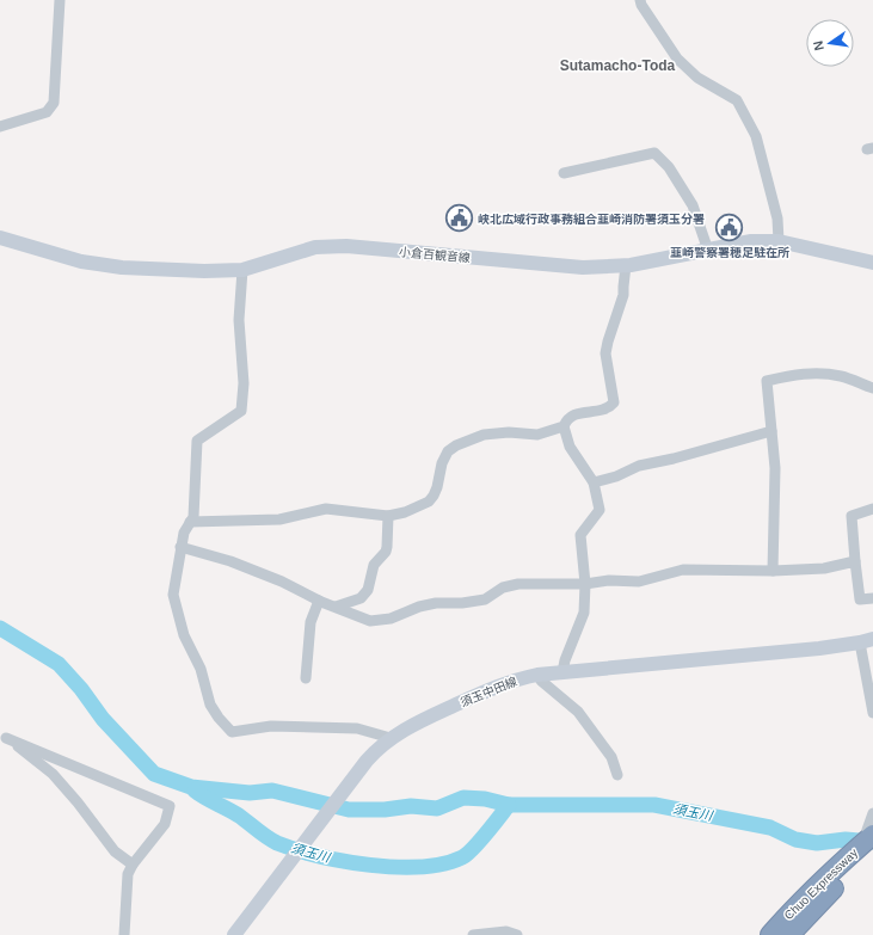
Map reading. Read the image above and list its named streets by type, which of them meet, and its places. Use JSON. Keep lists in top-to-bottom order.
{
  "streets": {
    "highway": ["Chuo Expressway"],
    "main road": ["小倉百観音線", "須玉中田線"]
  },
  "districts": ["Sutamacho-Toda"],
  "water": ["須玉川"],
  "places": {
    "public building": ["峡北広域行政事務組合韮崎消防署須玉分署", "韮崎警察署穂足駐在所"]
  },
  "north": "left"
}
